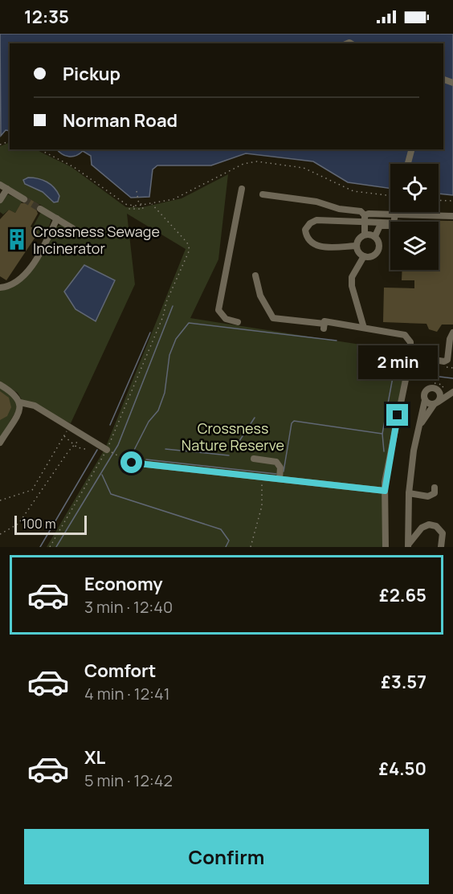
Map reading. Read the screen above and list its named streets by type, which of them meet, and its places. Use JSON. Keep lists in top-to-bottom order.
{
  "parks": ["Crossness Nature Reserve"],
  "places": {
    "building": ["Crossness Sewage Incinerator"]
  },
  "scale_bar": "100 m",
  "page": {
    "status": "12:35",
    "banner": ["Pickup", "Norman Road"],
    "bubble": "2 min",
    "scale": "100 m",
    "list": [
      {
        "name": "Economy",
        "note": "3 min · 12:40",
        "value": "£2.65"
      },
      {
        "name": "Comfort",
        "note": "4 min · 12:41",
        "value": "£3.57"
      },
      {
        "name": "XL",
        "note": "5 min · 12:42",
        "value": "£4.50"
      }
    ],
    "buttons": "Confirm"
  }
}
